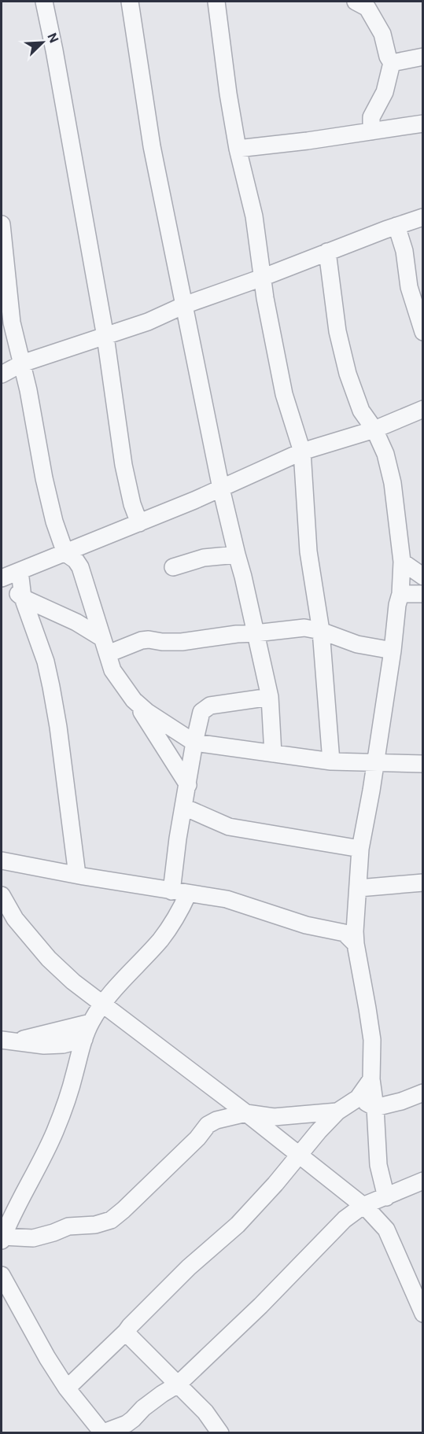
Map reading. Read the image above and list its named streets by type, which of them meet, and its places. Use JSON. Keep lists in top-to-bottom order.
{
  "north": "top right"
}
